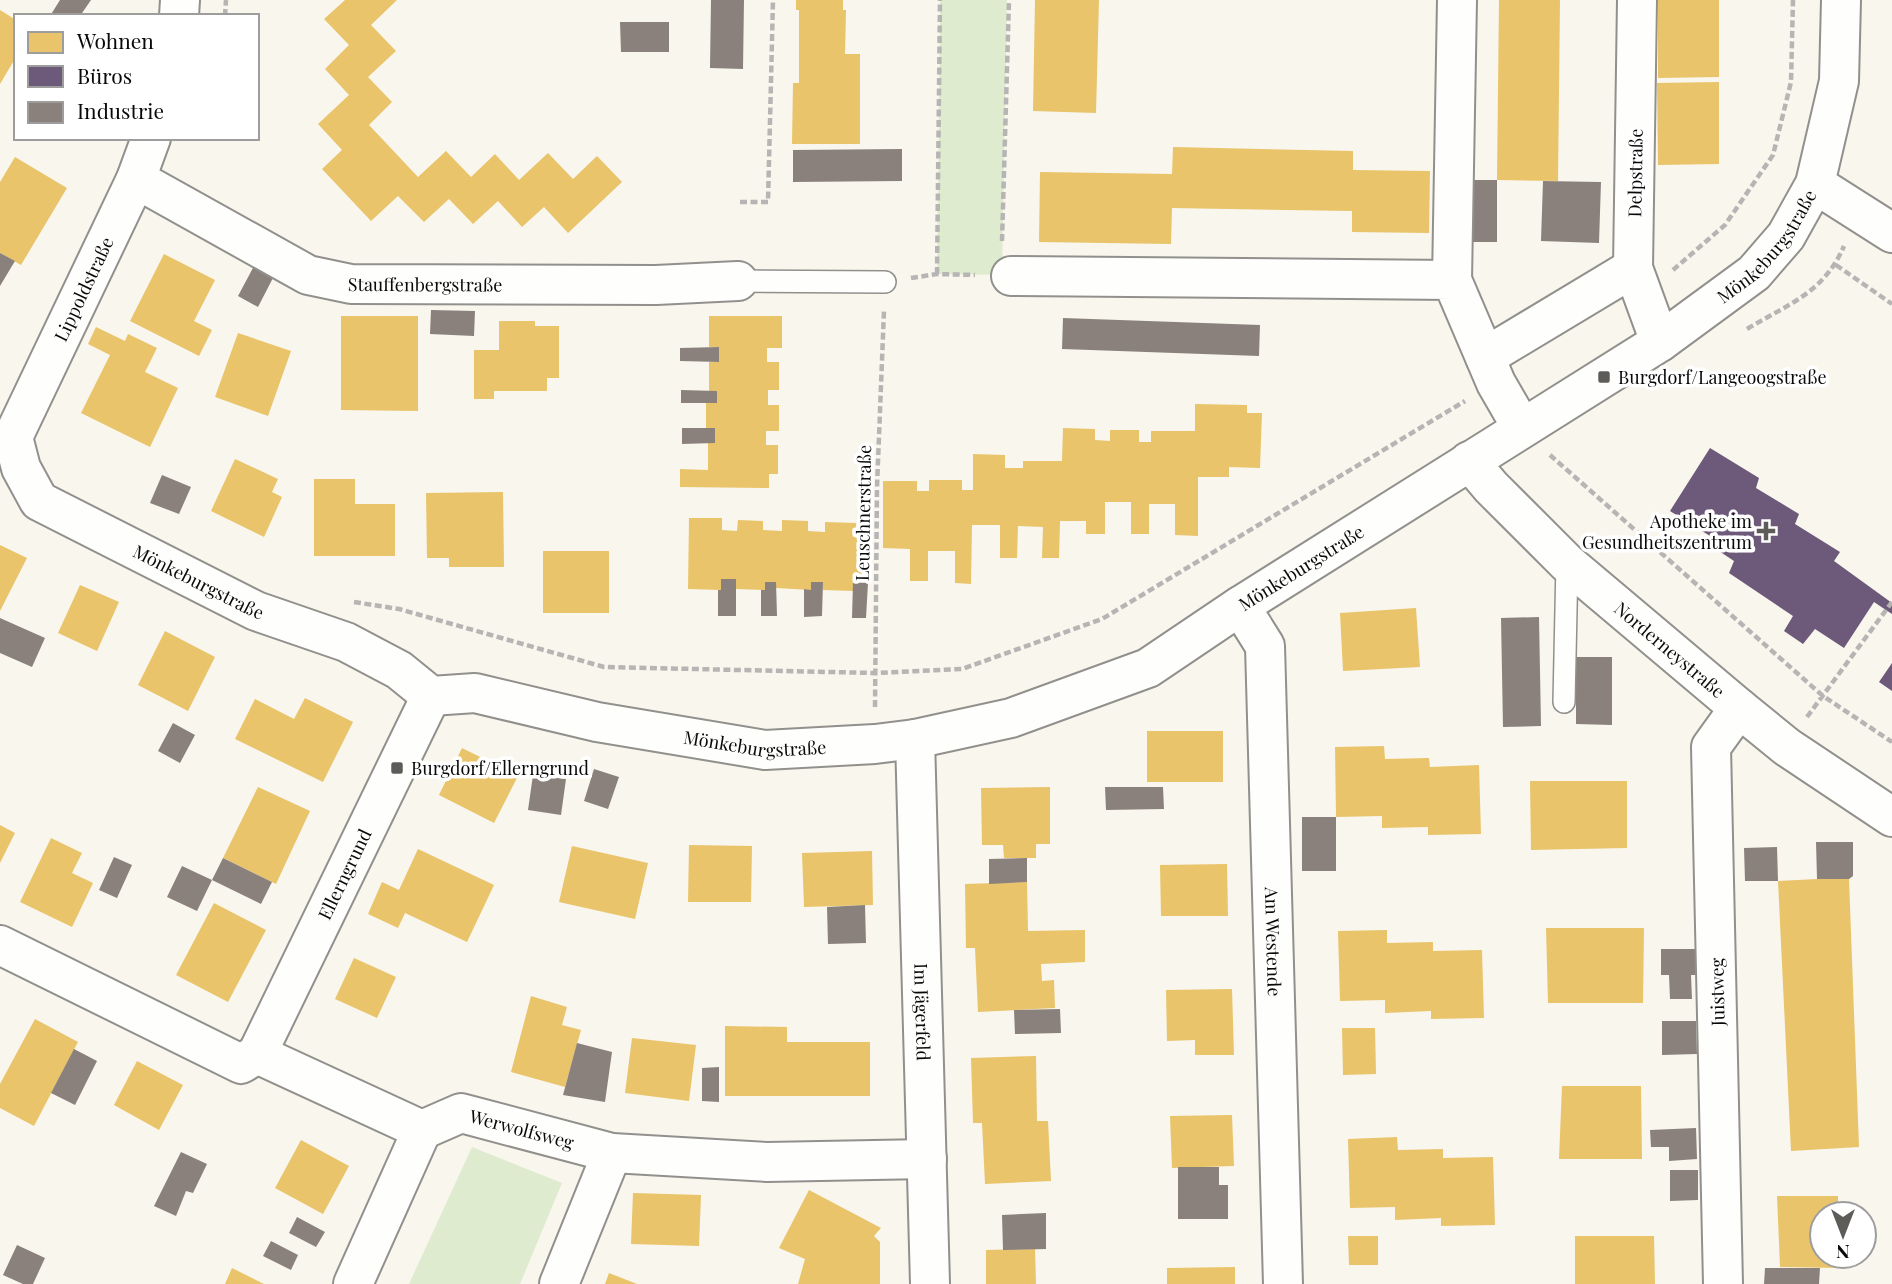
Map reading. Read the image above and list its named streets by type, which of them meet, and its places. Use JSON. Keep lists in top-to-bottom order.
{
  "streets": {
    "street": [
      "Delpstraße",
      "Mönkeburgstraße",
      "Stauffenbergstraße",
      "Lippoldstraße",
      "Norderneystraße",
      "Ellerngrund",
      "Am Westende",
      "Juistweg",
      "Im Jägerfeld",
      "Werwolfsweg"
    ],
    "path": ["Leuschnerstraße"]
  },
  "crossings": [
    ["Delpstraße", "Mönkeburgstraße"],
    ["Mönkeburgstraße", "Lippoldstraße"],
    ["Mönkeburgstraße", "Leuschnerstraße"],
    ["Mönkeburgstraße", "Norderneystraße"],
    ["Mönkeburgstraße", "Ellerngrund"],
    ["Mönkeburgstraße", "Am Westende"],
    ["Mönkeburgstraße", "Im Jägerfeld"],
    ["Stauffenbergstraße", "Lippoldstraße"],
    ["Norderneystraße", "Juistweg"],
    ["Im Jägerfeld", "Werwolfsweg"]
  ],
  "places": {
    "transit": ["Burgdorf/Langeoogstraße", "Burgdorf/Ellerngrund"],
    "health": ["Apotheke im Gesundheitszentrum"]
  },
  "legend": ["Wohnen", "Büros", "Industrie"],
  "north": "bottom"
}
